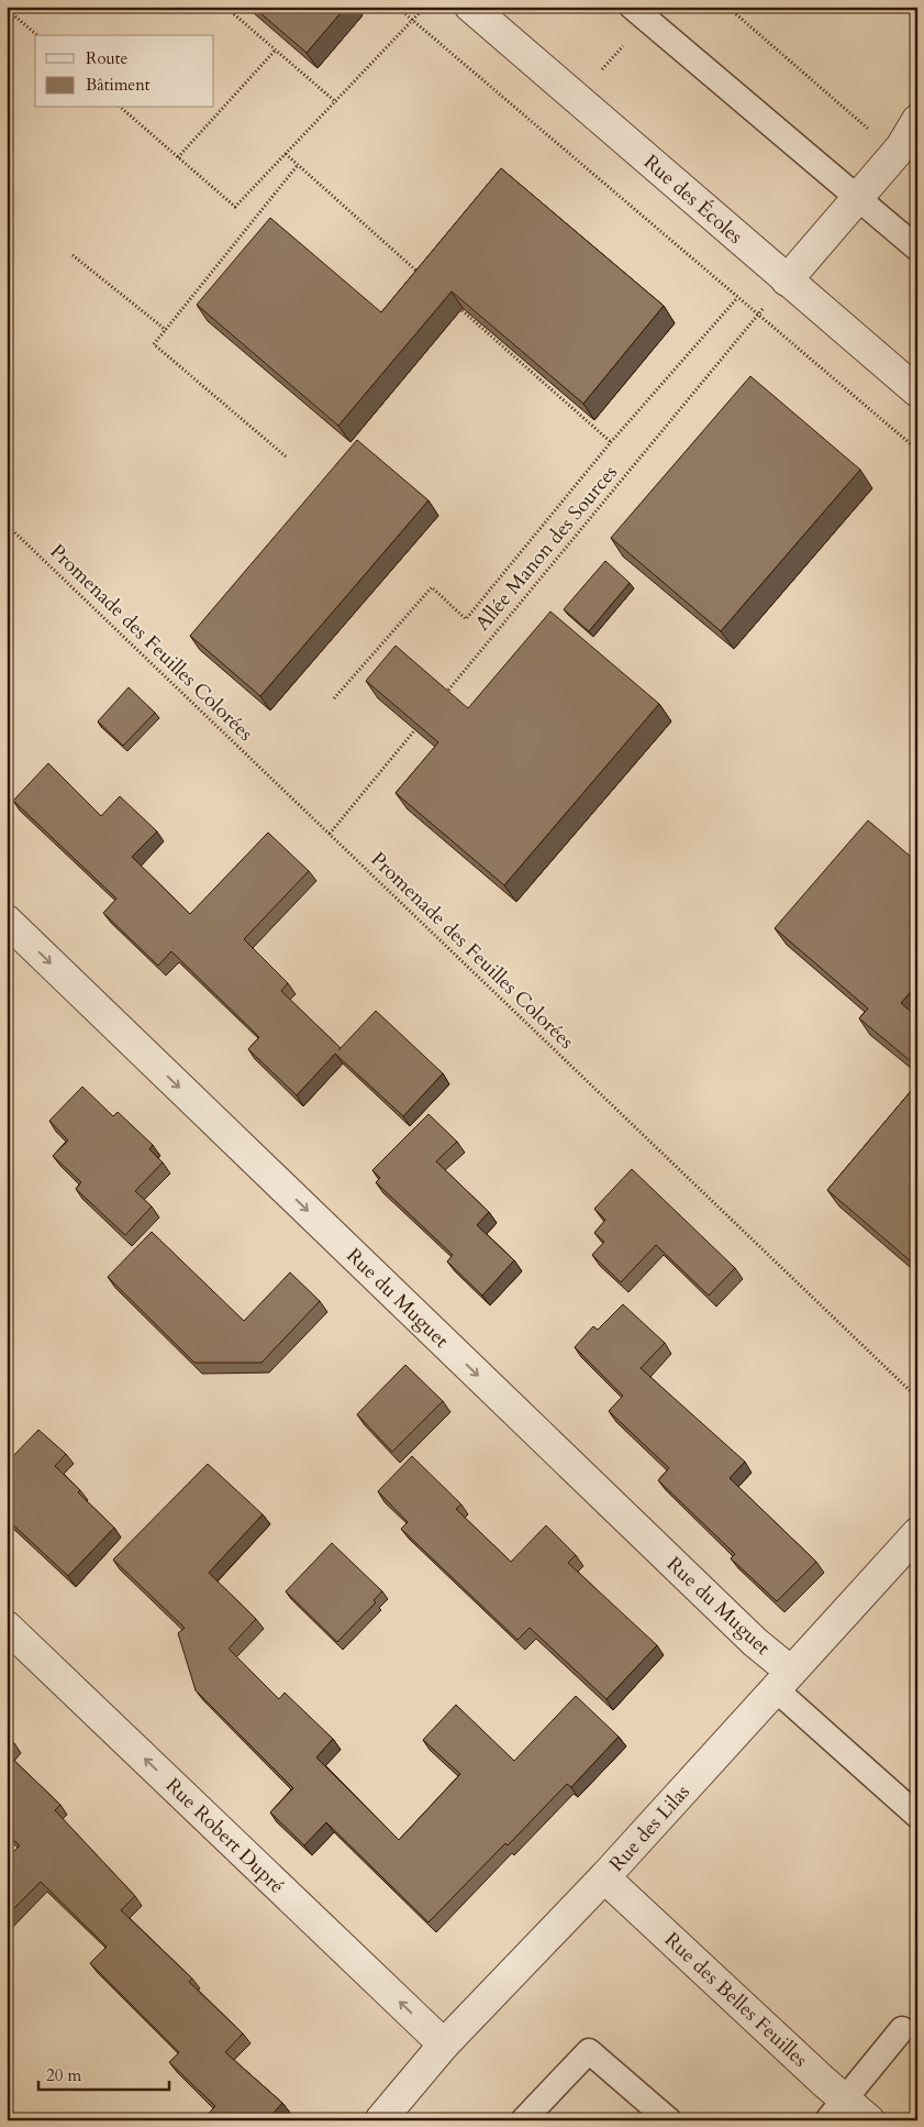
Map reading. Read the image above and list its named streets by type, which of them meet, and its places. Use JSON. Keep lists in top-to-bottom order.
{
  "streets": {
    "street": [
      "Rue des Écoles",
      "Rue du Muguet",
      "Rue des Lilas",
      "Rue Robert Dupré",
      "Rue des Belles Feuilles"
    ],
    "path": ["Allée Manon des Sources", "Promenade des Feuilles Colorées"]
  },
  "crossings": [
    ["Rue des Écoles", "Allée Manon des Sources"],
    ["Rue du Muguet", "Rue des Lilas"],
    ["Rue des Lilas", "Rue Robert Dupré"],
    ["Rue des Lilas", "Rue des Belles Feuilles"]
  ],
  "one_way": ["Rue du Muguet", "Rue Robert Dupré"],
  "legend": ["Route", "Bâtiment"],
  "scale_bar": "20 m"
}
